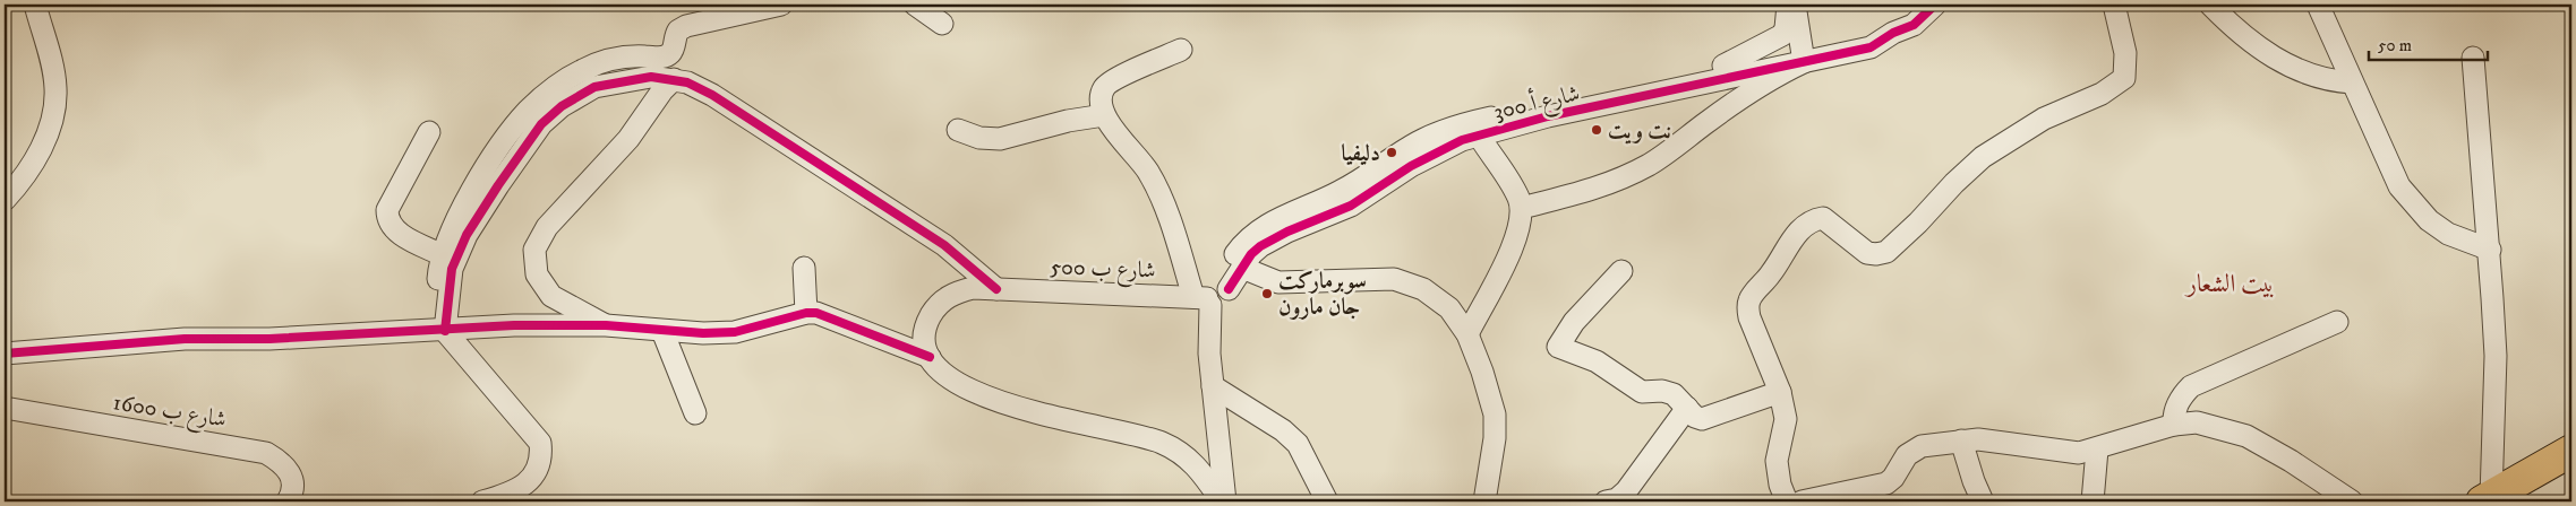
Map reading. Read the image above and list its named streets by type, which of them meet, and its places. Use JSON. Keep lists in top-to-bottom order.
{
  "streets": {
    "street": ["شارع أ 300", "شارع ب 500", "شارع ب 1600"]
  },
  "crossings": [
    ["شارع أ 300", "شارع ب 500"]
  ],
  "districts": ["بيت الشعار"],
  "places": ["نت ويت", "دليفيا", "سوبرماركت جان مارون"],
  "scale_bar": "50 m"
}
